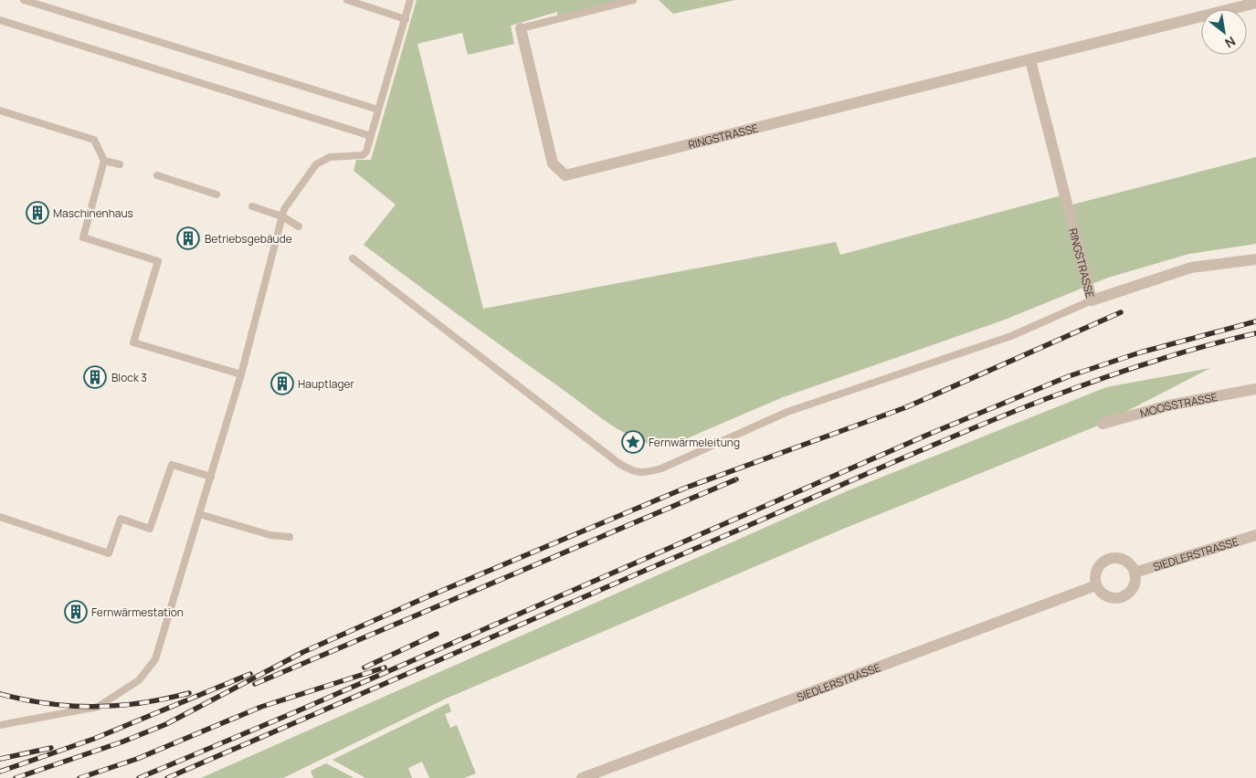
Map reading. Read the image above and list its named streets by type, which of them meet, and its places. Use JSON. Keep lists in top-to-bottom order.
{
  "streets": {
    "street": ["RINGSTRASSE", "MOOSSTRASSE", "SIEDLERSTRASSE"]
  },
  "places": {
    "building": [
      "Maschinenhaus",
      "Betriebsgebäude",
      "Block 3",
      "Hauptlager",
      "Fernwärmestation"
    ],
    "place": ["Fernwärmeleitung"]
  },
  "north": "bottom right"
}
